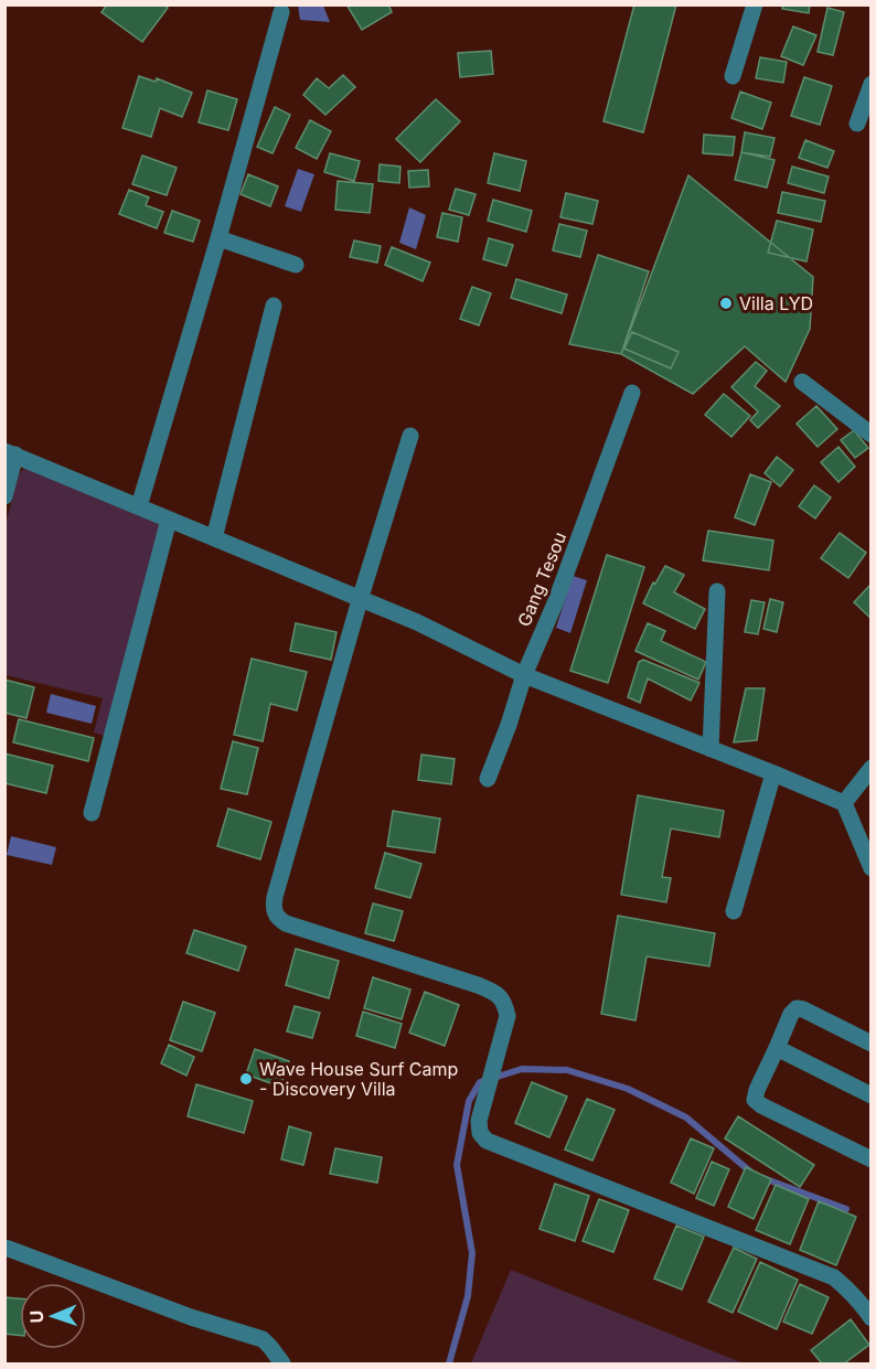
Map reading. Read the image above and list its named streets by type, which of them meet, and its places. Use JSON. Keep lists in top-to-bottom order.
{
  "streets": {
    "street": ["Gang Tesou"]
  },
  "places": ["Villa LYD", "Wave House Surf Camp - Discovery Villa"],
  "north": "left"
}
